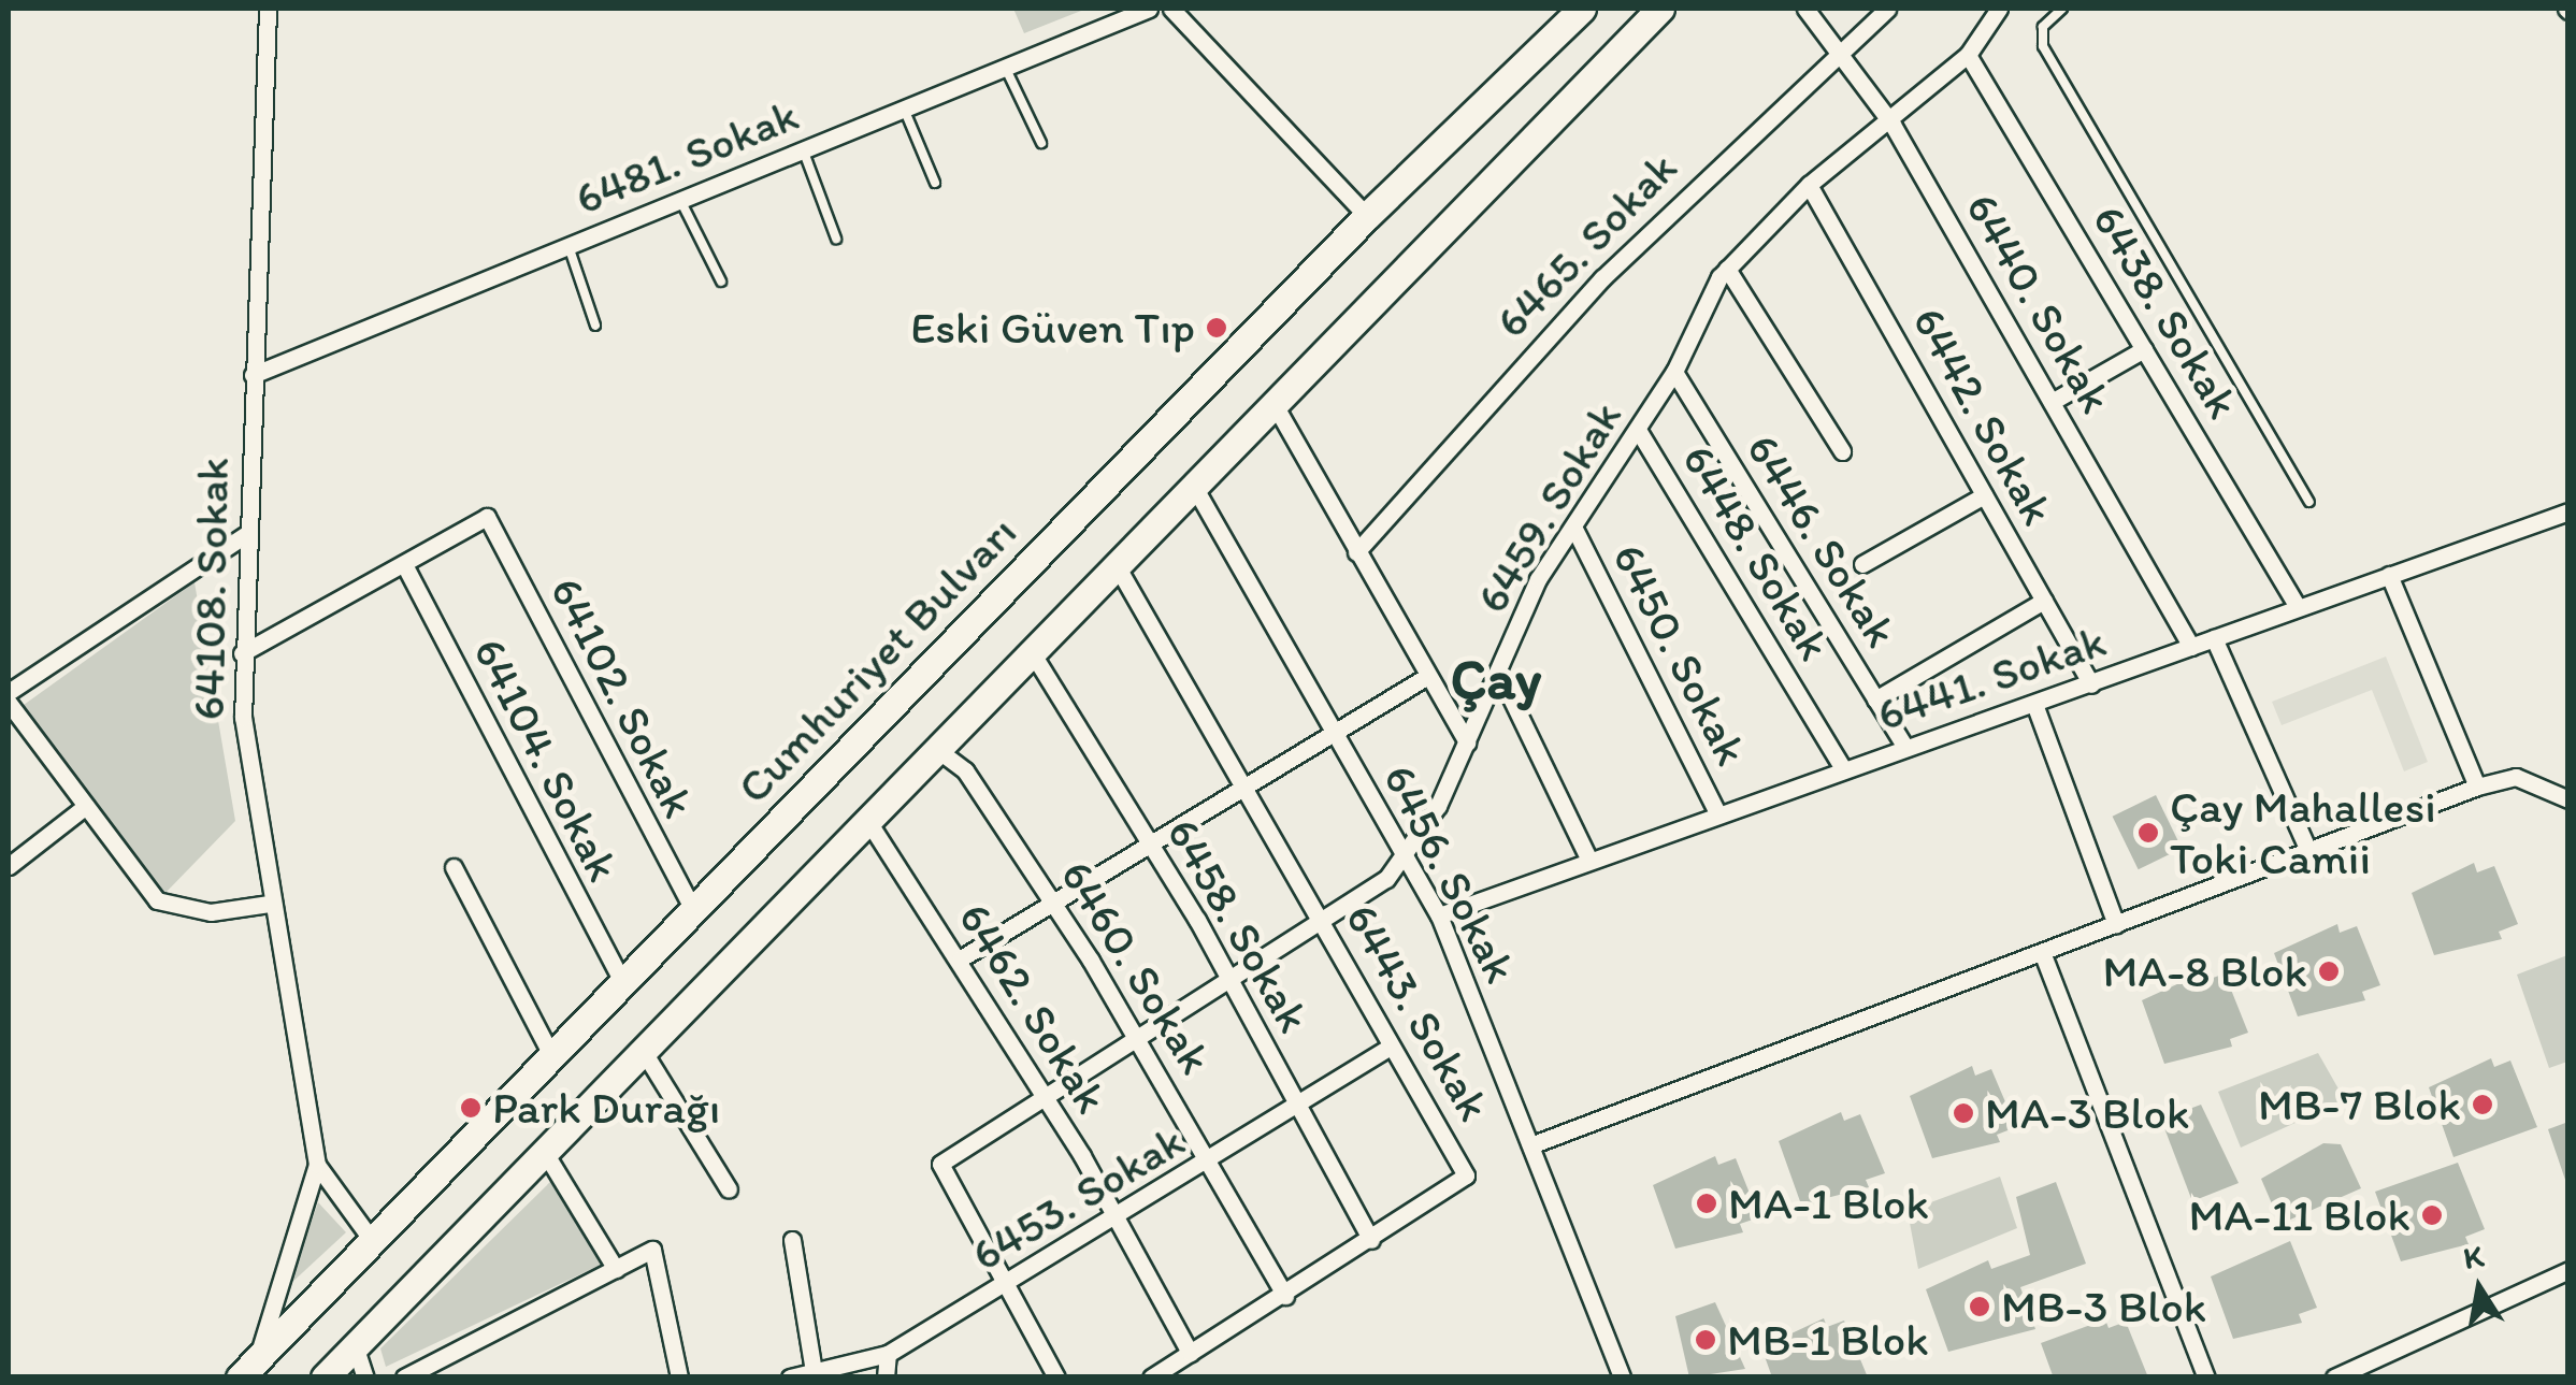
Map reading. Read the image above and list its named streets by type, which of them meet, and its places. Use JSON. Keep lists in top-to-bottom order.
{
  "streets": {
    "highway": ["Cumhuriyet Bulvarı"],
    "street": [
      "6481. Sokak",
      "6465. Sokak",
      "6440. Sokak",
      "6438. Sokak",
      "6442. Sokak",
      "6459. Sokak",
      "6446. Sokak",
      "6448. Sokak",
      "64108. Sokak",
      "6450. Sokak",
      "6441. Sokak",
      "64102. Sokak",
      "64104. Sokak",
      "6456. Sokak",
      "6458. Sokak",
      "6460. Sokak",
      "6462. Sokak",
      "6443. Sokak",
      "6453. Sokak"
    ]
  },
  "crossings": [
    ["6481. Sokak", "64108. Sokak"],
    ["6465. Sokak", "6440. Sokak"],
    ["6440. Sokak", "6459. Sokak"],
    ["6440. Sokak", "6441. Sokak"],
    ["6438. Sokak", "6459. Sokak"],
    ["6438. Sokak", "6441. Sokak"],
    ["6442. Sokak", "6459. Sokak"],
    ["6442. Sokak", "6441. Sokak"],
    ["6459. Sokak", "6446. Sokak"],
    ["6459. Sokak", "6448. Sokak"],
    ["6459. Sokak", "6450. Sokak"],
    ["6459. Sokak", "6456. Sokak"],
    ["6459. Sokak", "6458. Sokak"],
    ["6459. Sokak", "6460. Sokak"],
    ["6459. Sokak", "6462. Sokak"],
    ["6459. Sokak", "6443. Sokak"],
    ["6459. Sokak", "6453. Sokak"],
    ["6446. Sokak", "6441. Sokak"],
    ["6448. Sokak", "6441. Sokak"],
    ["6450. Sokak", "6441. Sokak"],
    ["Cumhuriyet Bulvarı", "64102. Sokak"],
    ["Cumhuriyet Bulvarı", "64104. Sokak"],
    ["6441. Sokak", "6456. Sokak"],
    ["64102. Sokak", "64104. Sokak"],
    ["6458. Sokak", "6443. Sokak"],
    ["6458. Sokak", "6453. Sokak"],
    ["6460. Sokak", "6443. Sokak"],
    ["6460. Sokak", "6453. Sokak"],
    ["6462. Sokak", "6443. Sokak"],
    ["6462. Sokak", "6453. Sokak"],
    ["6443. Sokak", "6453. Sokak"]
  ],
  "districts": ["Çay"],
  "places": [
    "Eski Güven Tıp",
    "Çay Mahallesi Toki Camii",
    "MA-8 Blok",
    "MB-7 Blok",
    "Park Durağı",
    "MA-3 Blok",
    "MA-1 Blok",
    "MA-11 Blok",
    "MB-3 Blok",
    "MB-1 Blok"
  ],
  "north": "top"
}
